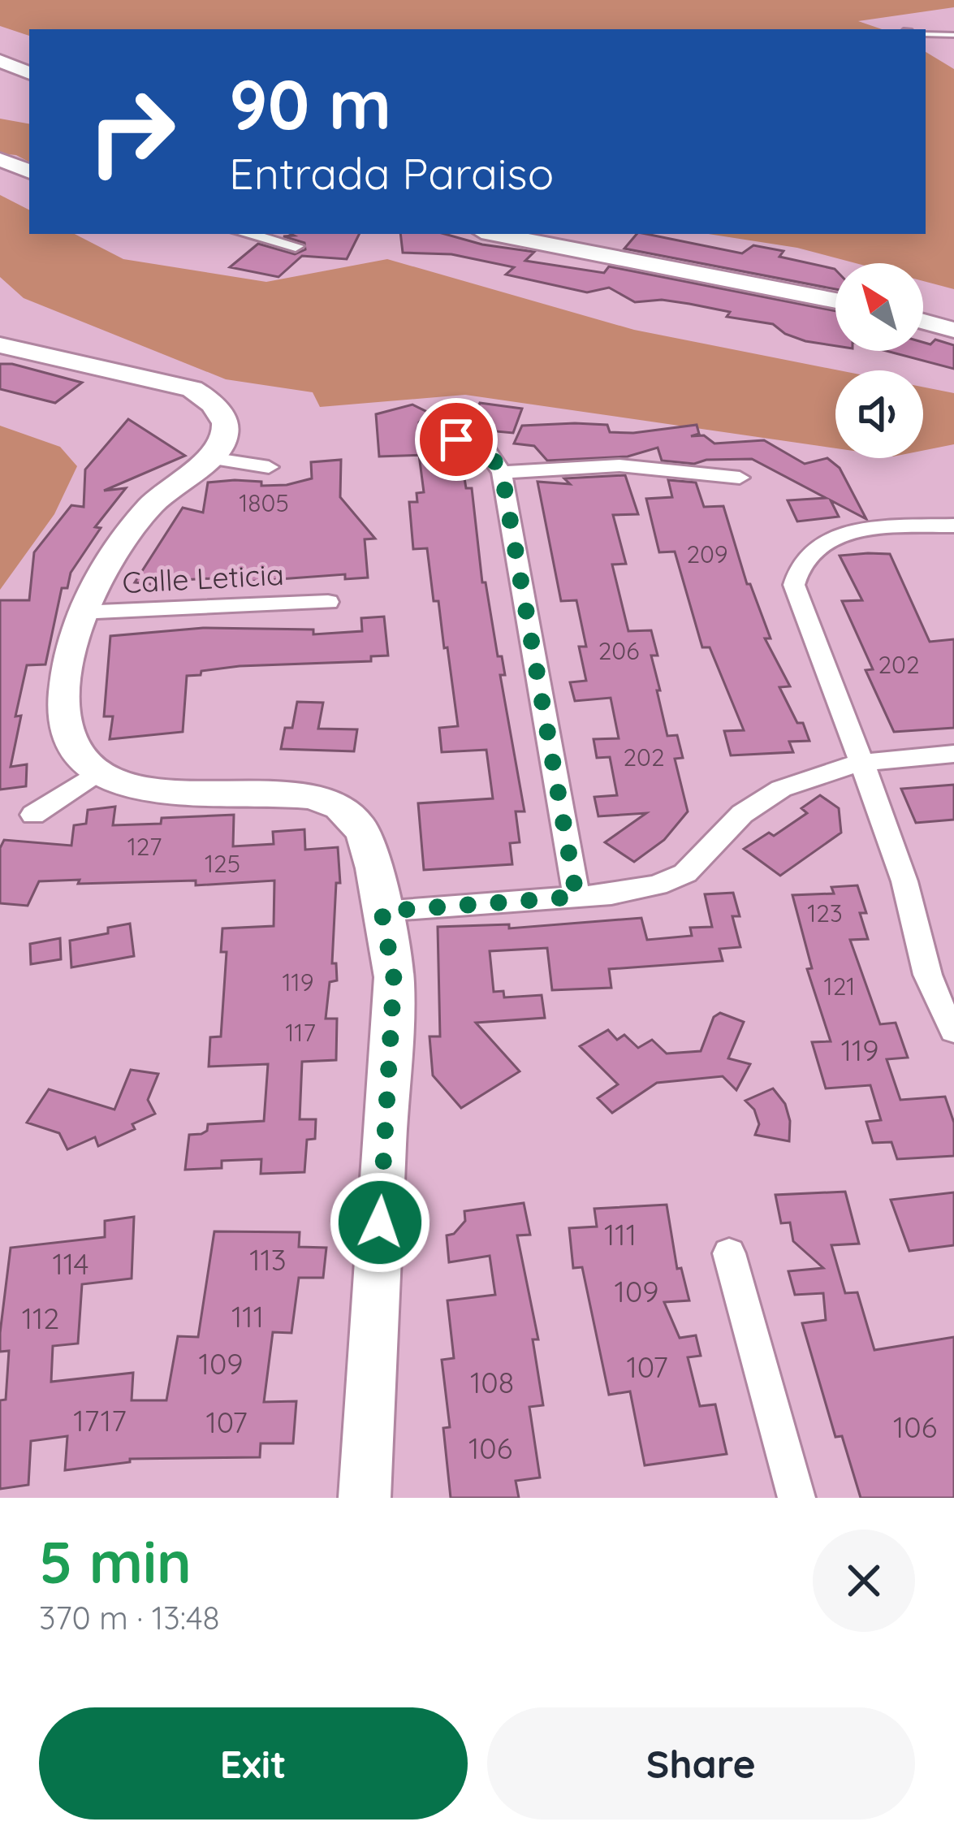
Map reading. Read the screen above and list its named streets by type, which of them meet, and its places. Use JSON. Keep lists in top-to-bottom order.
{
  "streets": {
    "street": ["Calle Leticia"]
  },
  "house_numbers": [
    "1805",
    "209",
    "206",
    "202",
    "202",
    "127",
    "125",
    "123",
    "119",
    "121",
    "117",
    "119",
    "111",
    "113",
    "114",
    "109",
    "111",
    "112",
    "109",
    "107",
    "108",
    "1717",
    "107",
    "106",
    "106"
  ],
  "north": "top left",
  "page": {
    "turn": ["90 m", "Entrada Paraiso"],
    "heading": ["5 min", "370 m · 13:48"],
    "buttons": ["Exit", "Share"]
  }
}
